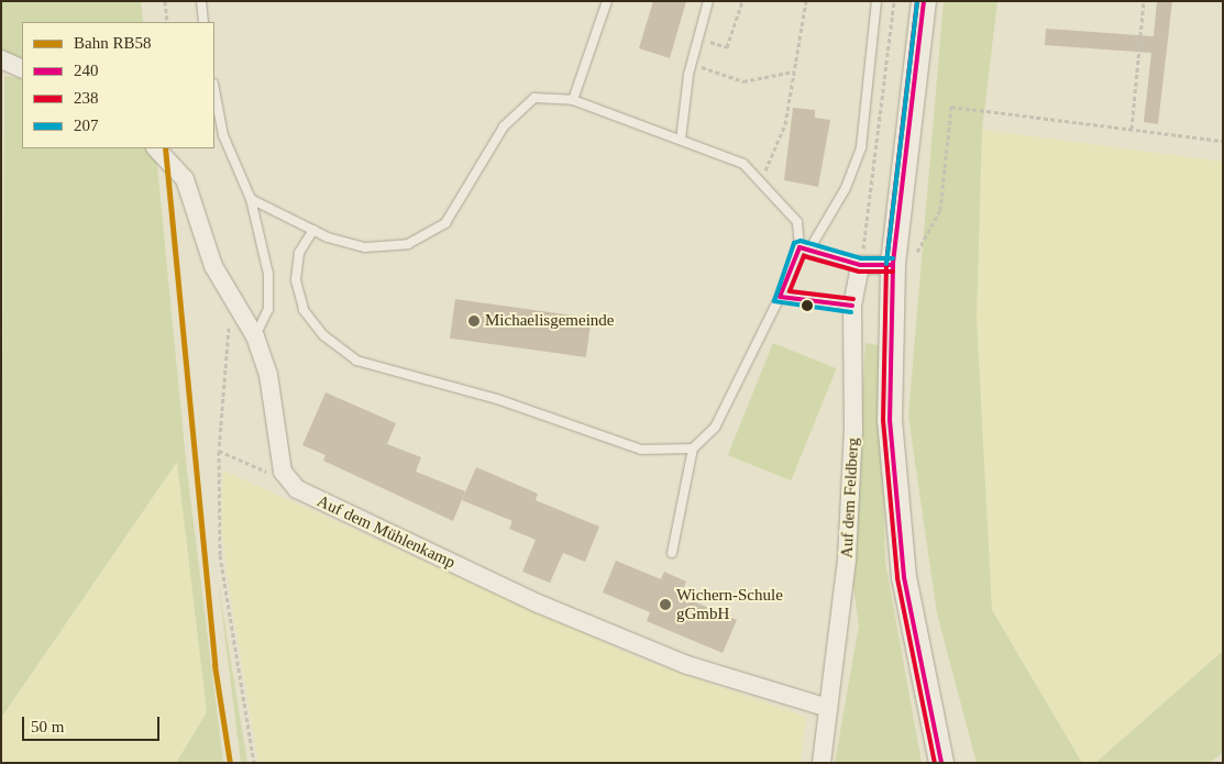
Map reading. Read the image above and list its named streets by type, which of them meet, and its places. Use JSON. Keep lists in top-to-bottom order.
{
  "streets": {
    "street": ["Auf dem Feldberg", "Auf dem Mühlenkamp"]
  },
  "crossings": [
    ["Auf dem Feldberg", "Auf dem Mühlenkamp"]
  ],
  "places": ["Michaelisgemeinde", "Wichern-Schule gGmbH"],
  "lines": [
    "transit line 240",
    "transit line 238",
    "transit line 207",
    "rail line RB58"
  ],
  "legend": [
    "Bahn RB58",
    "240",
    "238",
    "207"
  ],
  "scale_bar": "50 m"
}
